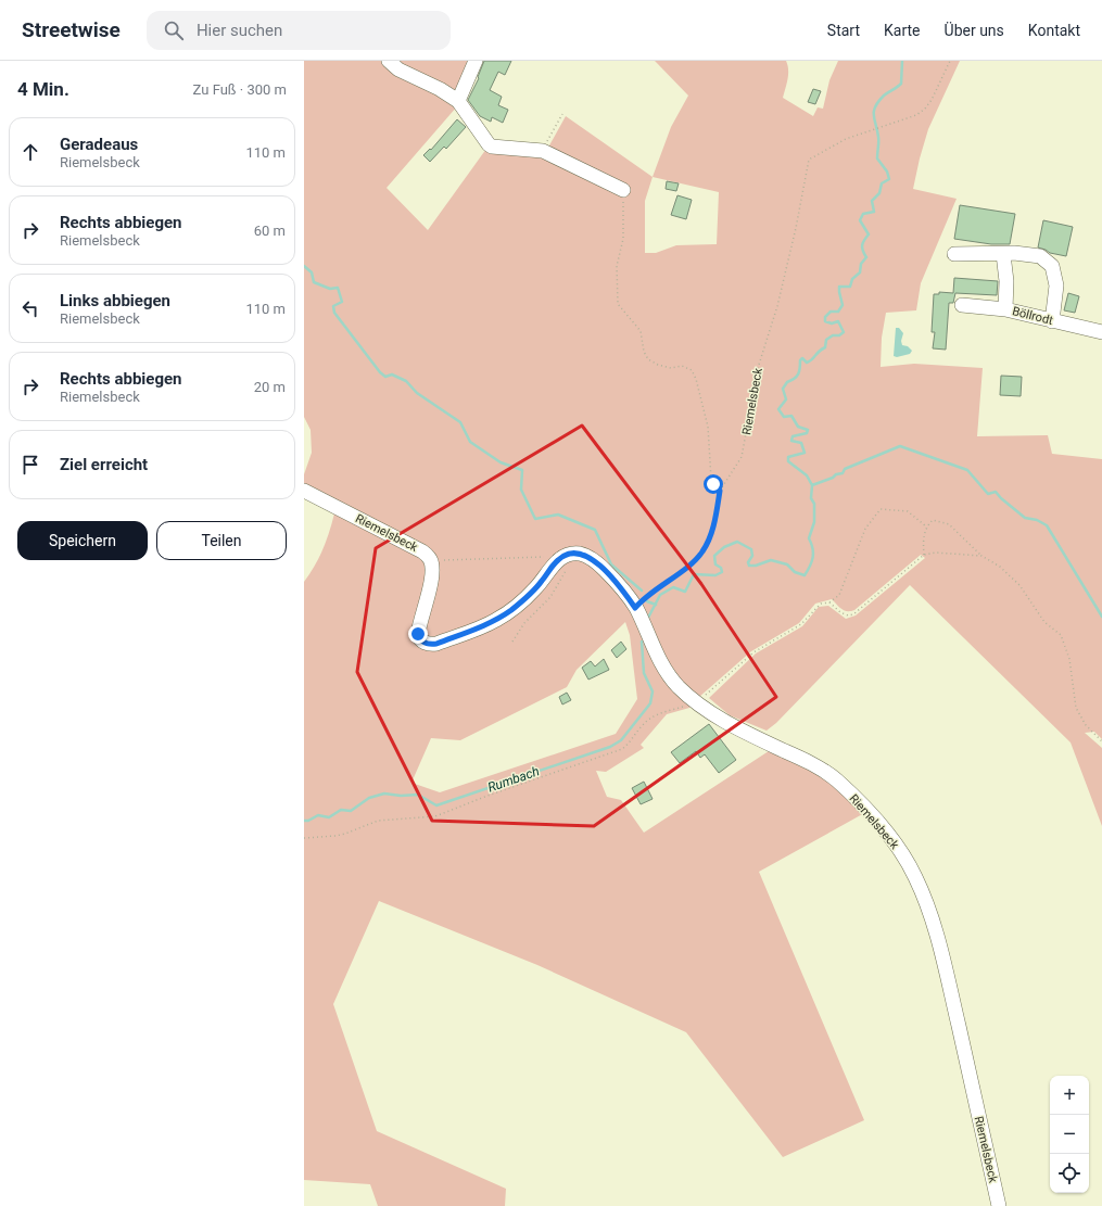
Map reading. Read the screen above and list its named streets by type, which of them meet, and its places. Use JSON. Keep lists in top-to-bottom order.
{
  "streets": {
    "street": ["Böllrodt", "Riemelsbeck"]
  },
  "water": ["Rumbach"],
  "page": {
    "header": "Streetwise",
    "search": "Hier suchen",
    "nav": [
      "Start",
      "Karte",
      "Über uns",
      "Kontakt"
    ],
    "heading": ["4 Min.", "Zu Fuß · 300 m"],
    "list": [
      ["Geradeaus", "Riemelsbeck", "110 m"],
      ["Rechts abbiegen", "Riemelsbeck", "60 m"],
      ["Links abbiegen", "Riemelsbeck", "110 m"],
      ["Rechts abbiegen", "Riemelsbeck", "20 m"],
      "Ziel erreicht"
    ],
    "buttons": ["Speichern", "Teilen"],
    "map_buttons": ["+", "−"]
  }
}
